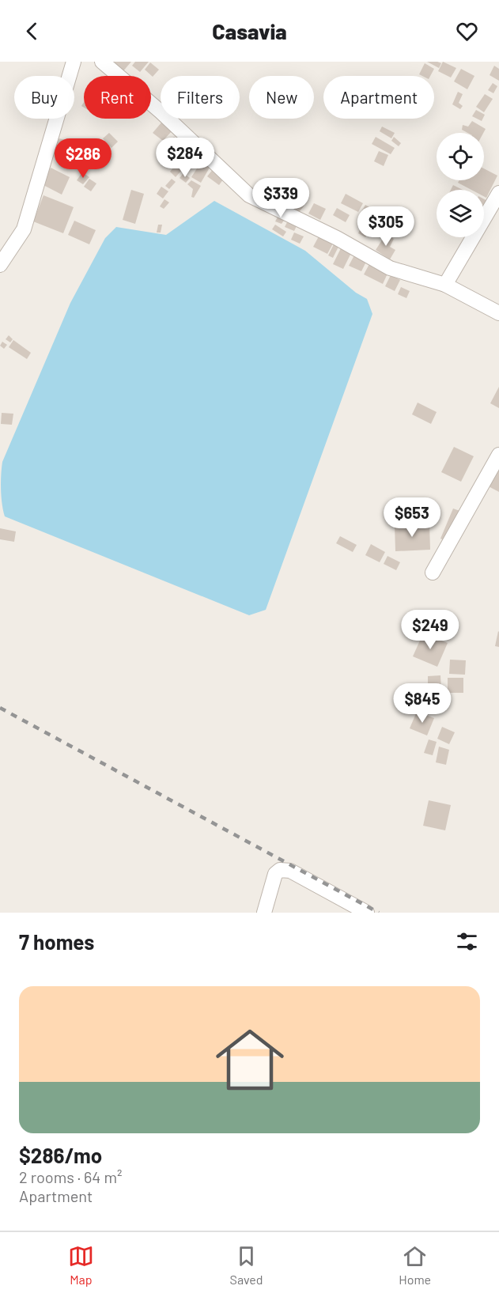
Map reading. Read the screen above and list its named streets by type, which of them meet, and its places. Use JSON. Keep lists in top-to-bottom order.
{
  "page": {
    "header": "Casavia",
    "chip": [
      "Buy",
      "Rent",
      "Filters",
      "New",
      "Apartment"
    ],
    "price": [
      "$284",
      "$286",
      "$339",
      "$305",
      "$653",
      "$249",
      "$845"
    ],
    "heading": "7 homes",
    "list": [
      {
        "name": "$286/mo",
        "note": "2 rooms · 64 m² · Apartment"
      }
    ],
    "tabs": ["Map", "Saved", "Home"]
  }
}
